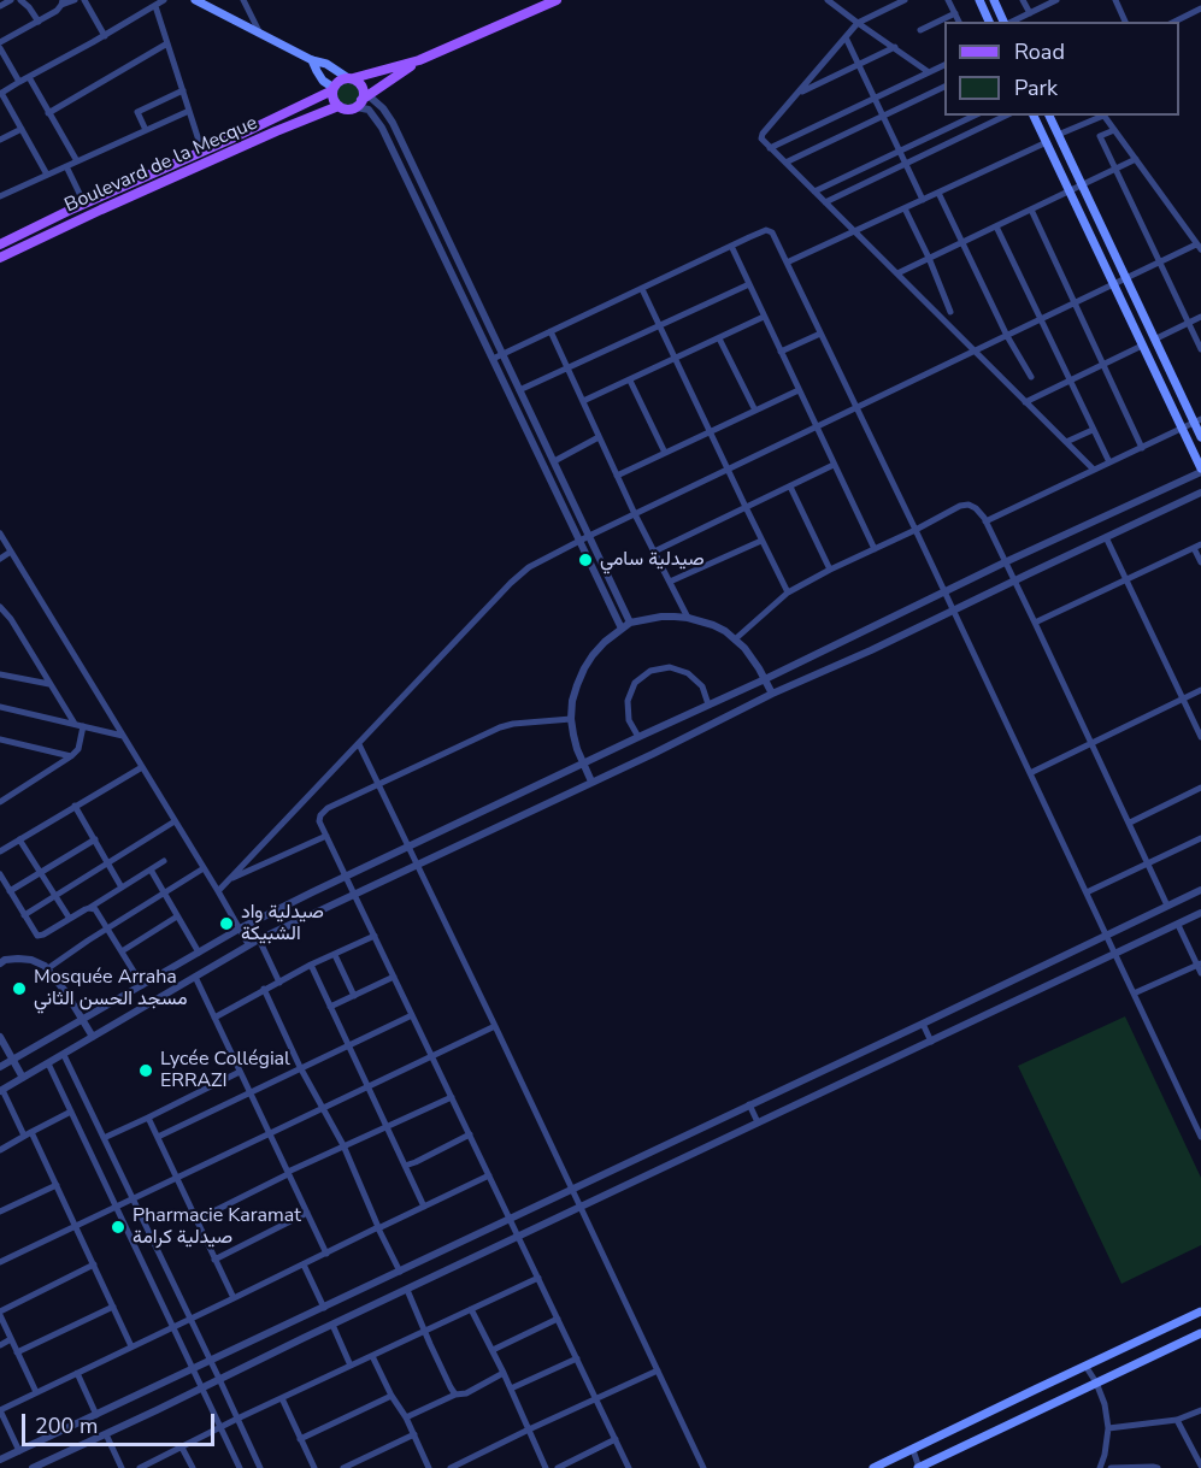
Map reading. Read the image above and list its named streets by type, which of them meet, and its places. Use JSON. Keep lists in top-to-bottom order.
{
  "streets": {
    "main road": ["Boulevard de la Mecque"]
  },
  "places": [
    "صيدلية سامي",
    "صيدلية واد الشبيكة",
    "Mosquée Arraha مسجد الحسن الثاني",
    "Lycée Collégial ERRAZI",
    "Pharmacie Karamat صيدلية كرامة"
  ],
  "legend": ["Road", "Park"],
  "scale_bar": "200 m"
}
